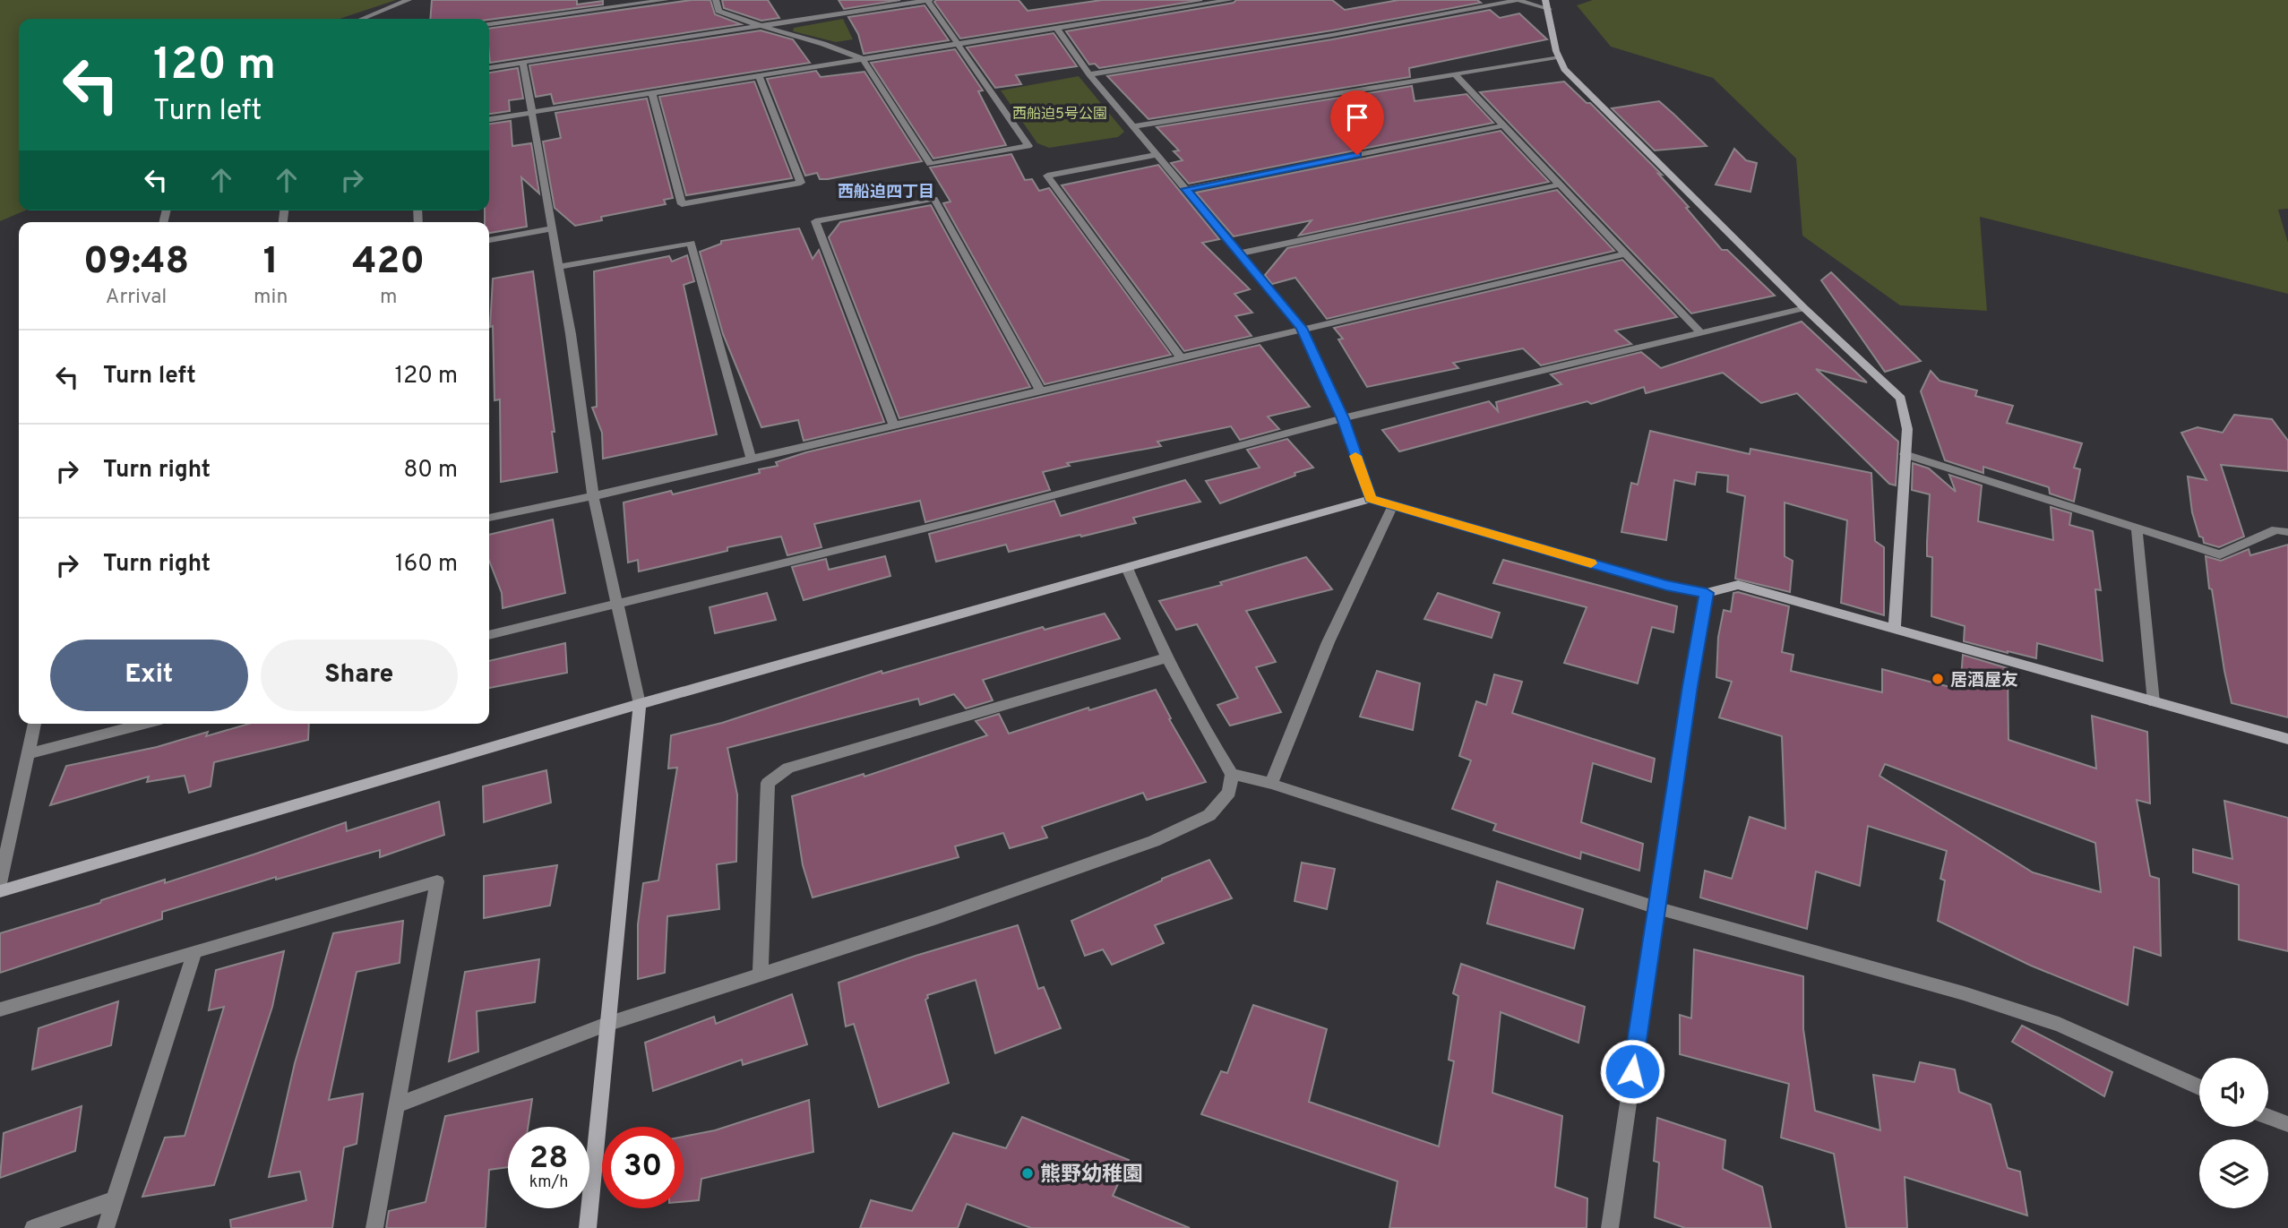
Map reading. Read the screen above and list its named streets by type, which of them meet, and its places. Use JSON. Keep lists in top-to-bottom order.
{
  "districts": ["西船迫四丁目"],
  "parks": ["西船迫5号公園"],
  "places": ["居酒屋友", "熊野幼稚園"],
  "page": {
    "turn": ["120 m", "Turn left"],
    "eta": [
      "09:48",
      "Arrival",
      "1",
      "min",
      "420",
      "m"
    ],
    "list": [
      {
        "name": "Turn left",
        "value": "120 m"
      },
      {
        "name": "Turn right",
        "value": "80 m"
      },
      {
        "name": "Turn right",
        "value": "160 m"
      }
    ],
    "buttons": ["Exit", "Share"],
    "speed": "28 km/h",
    "limit": "30"
  }
}
